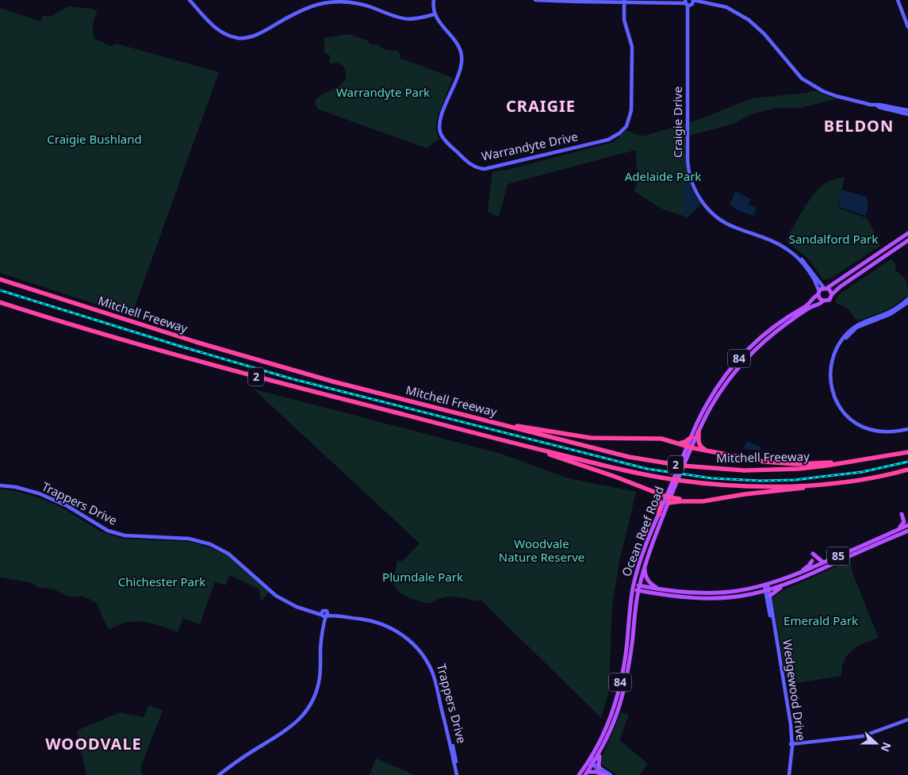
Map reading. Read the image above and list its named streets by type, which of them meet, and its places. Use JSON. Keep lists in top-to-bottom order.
{
  "streets": {
    "highway": ["Mitchell Freeway", "2"],
    "main road": ["84", "Ocean Reef Road", "85"],
    "street": [
      "Craigie Drive",
      "Warrandyte Drive",
      "Trappers Drive",
      "Wedgewood Drive"
    ]
  },
  "crossings": [
    ["Craigie Drive", "84"],
    ["Craigie Drive", "Ocean Reef Road"],
    ["84", "Ocean Reef Road"],
    ["Ocean Reef Road", "85"],
    ["85", "Wedgewood Drive"]
  ],
  "districts": ["CRAIGIE", "BELDON", "WOODVALE"],
  "parks": [
    "Warrandyte Park",
    "Craigie Bushland",
    "Adelaide Park",
    "Sandalford Park",
    "Woodvale Nature Reserve",
    "Plumdale Park",
    "Chichester Park",
    "Emerald Park"
  ],
  "north": "right"
}
